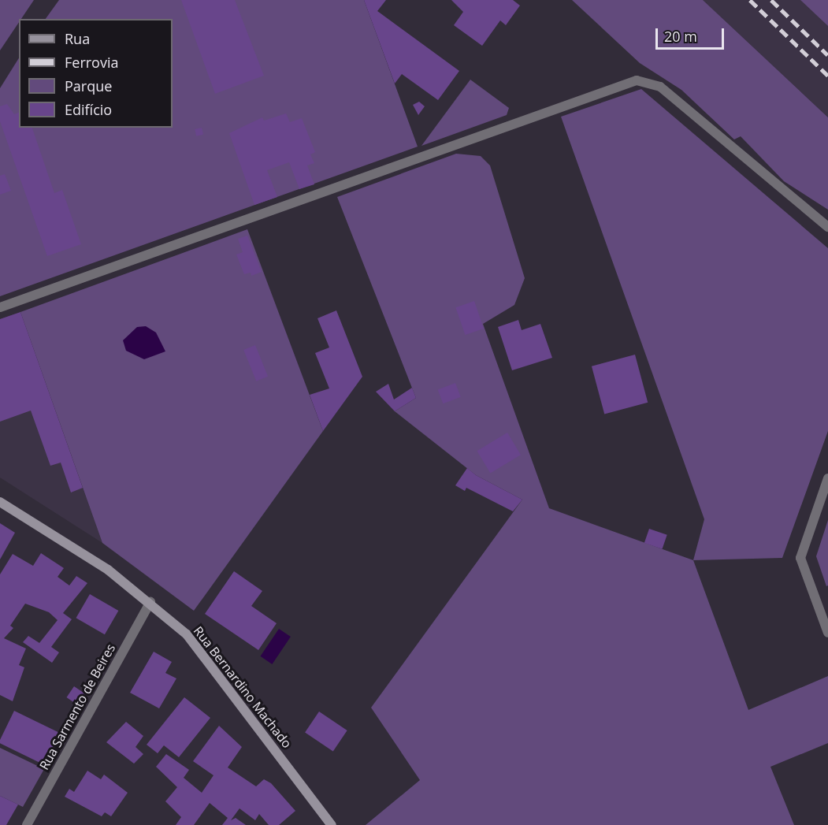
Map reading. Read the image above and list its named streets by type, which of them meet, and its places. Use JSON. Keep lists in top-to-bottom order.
{
  "streets": {
    "main road": ["Rua Bernardino Machado"],
    "street": ["Rua Sarmento de Beires"]
  },
  "crossings": [
    ["Rua Bernardino Machado", "Rua Sarmento de Beires"]
  ],
  "legend": [
    "Rua",
    "Ferrovia",
    "Parque",
    "Edifício"
  ],
  "scale_bar": "20 m"
}
